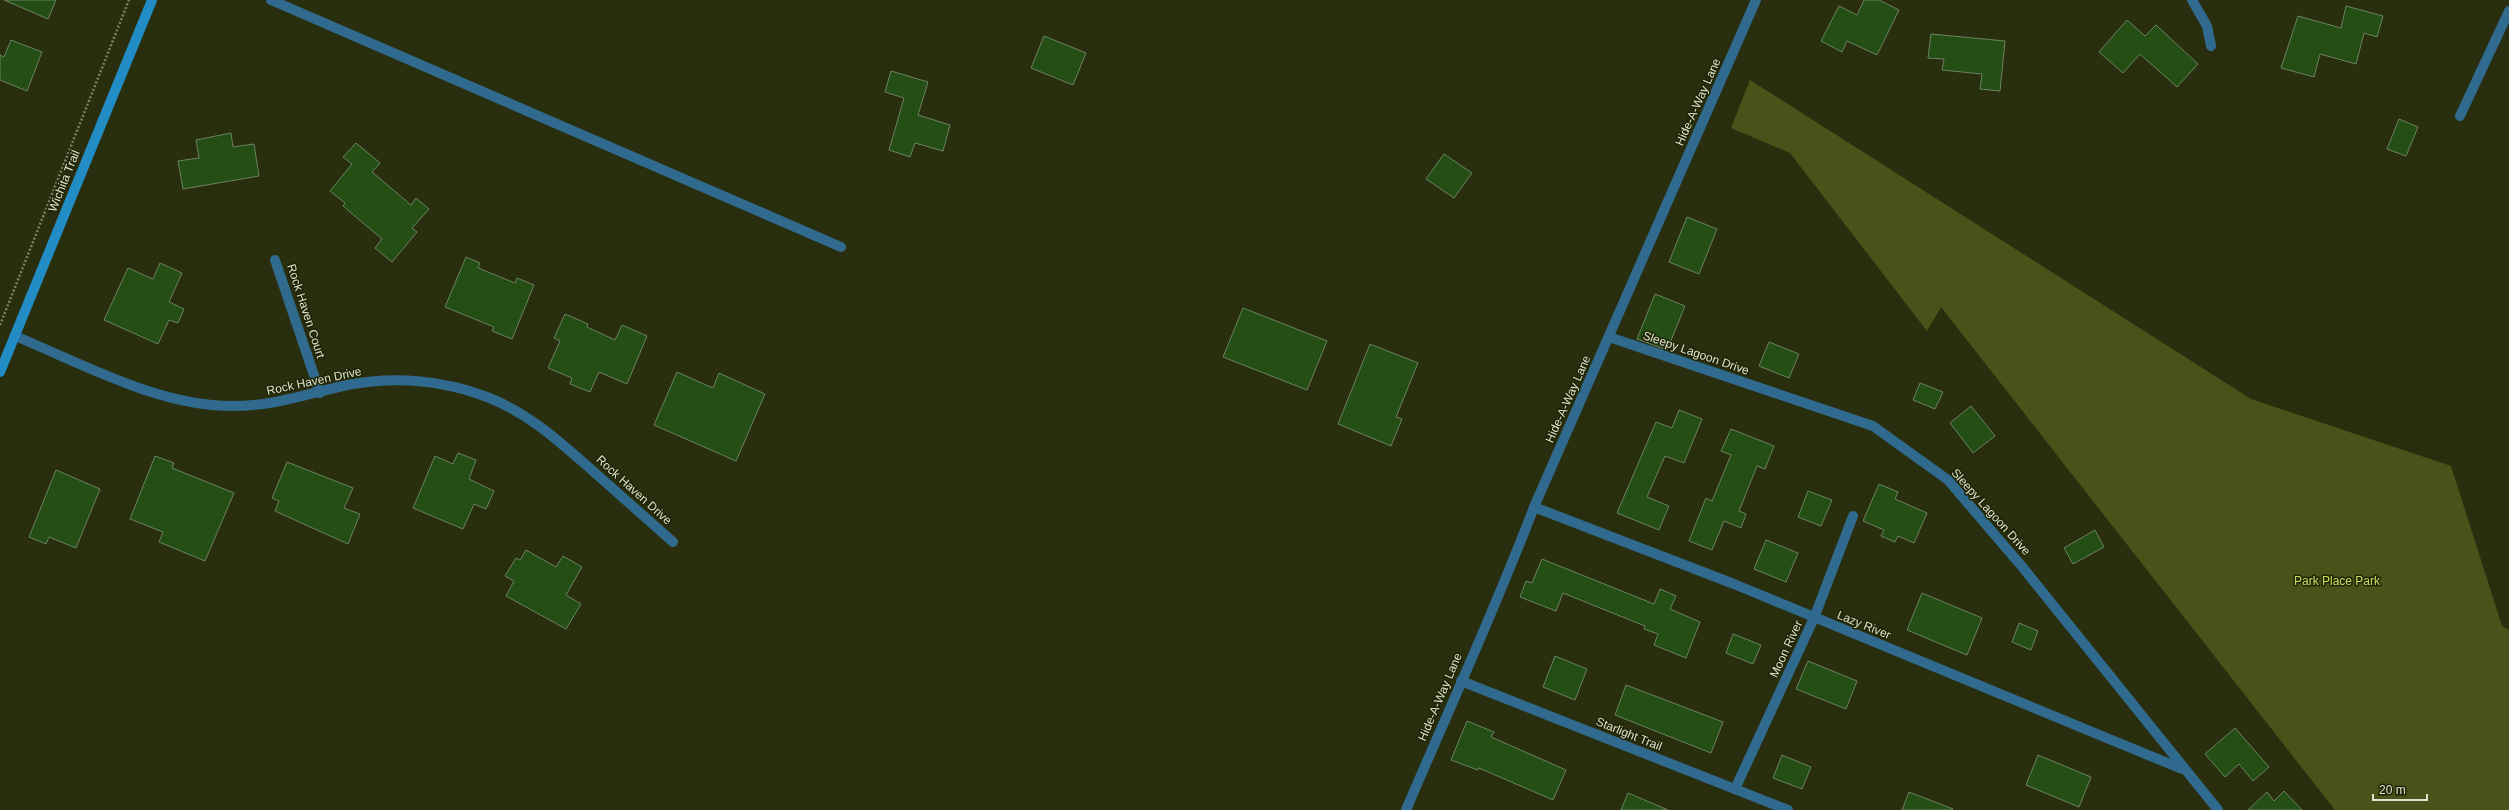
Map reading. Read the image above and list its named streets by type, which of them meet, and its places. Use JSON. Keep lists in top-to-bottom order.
{
  "streets": {
    "street": [
      "Hide-A-Way Lane",
      "Wichita Trail",
      "Rock Haven Court",
      "Sleepy Lagoon Drive",
      "Rock Haven Drive",
      "Lazy River",
      "Moon River",
      "Starlight Trail"
    ]
  },
  "crossings": [
    ["Hide-A-Way Lane", "Sleepy Lagoon Drive"],
    ["Hide-A-Way Lane", "Lazy River"],
    ["Hide-A-Way Lane", "Starlight Trail"],
    ["Wichita Trail", "Rock Haven Drive"],
    ["Rock Haven Court", "Rock Haven Drive"],
    ["Sleepy Lagoon Drive", "Lazy River"],
    ["Lazy River", "Moon River"],
    ["Moon River", "Starlight Trail"]
  ],
  "parks": ["Park Place Park"],
  "scale_bar": "20 m"
}
